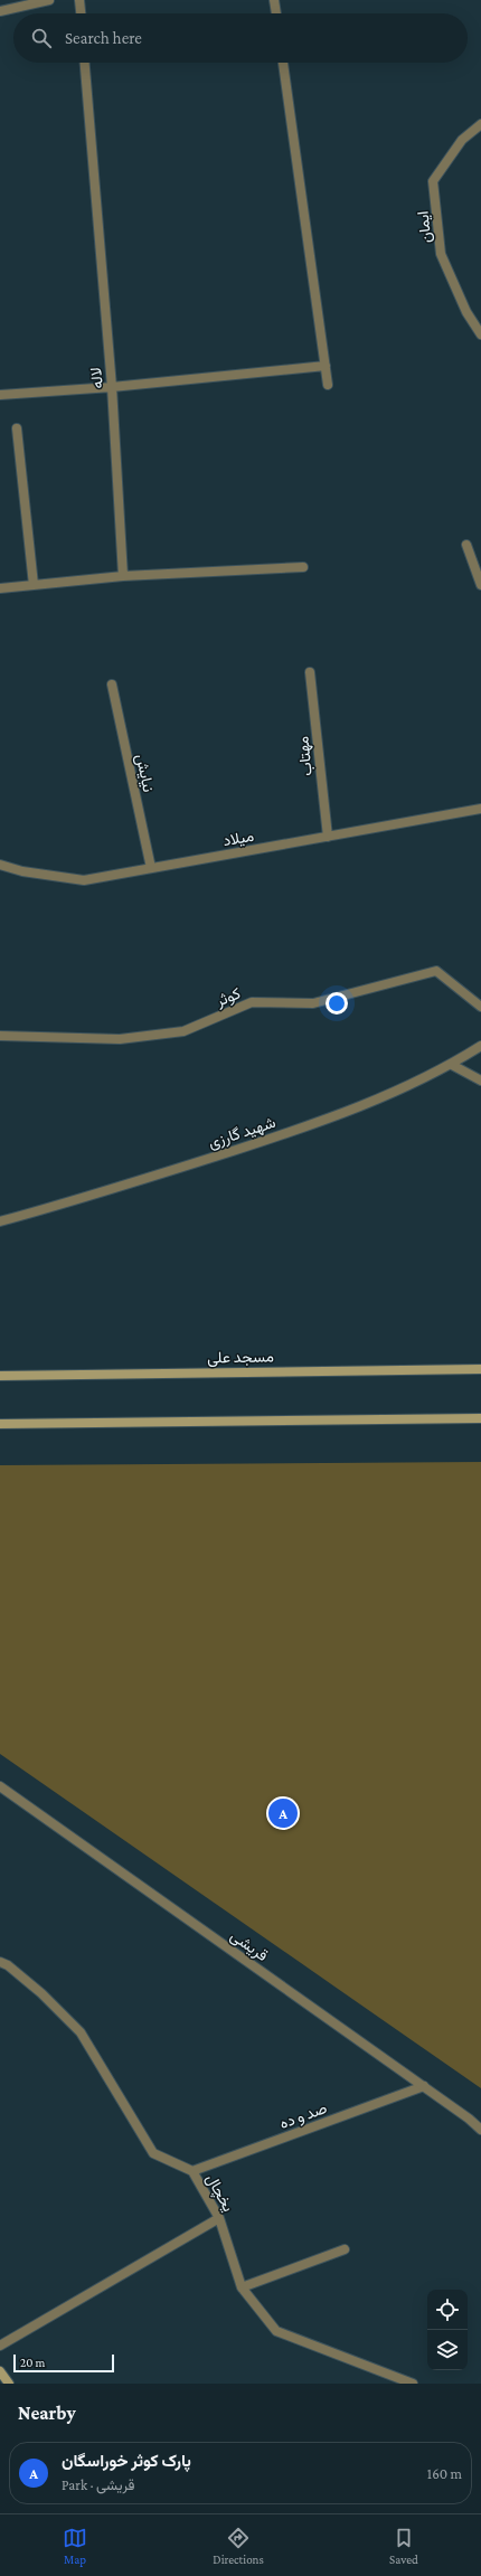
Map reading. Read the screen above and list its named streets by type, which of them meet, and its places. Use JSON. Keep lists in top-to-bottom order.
{
  "streets": {
    "main road": ["مسجد علی"],
    "street": [
      "ایمان",
      "لاله",
      "مهتاب",
      "نیایش",
      "میلاد",
      "کوثر",
      "شهید گارزی",
      "قریشی",
      "صد و ده",
      "یخچال"
    ]
  },
  "crossings": [
    ["مهتاب", "میلاد"],
    ["نیایش", "میلاد"],
    ["قریشی", "صد و ده"],
    ["صد و ده", "یخچال"]
  ],
  "scale_bar": "20 m",
  "page": {
    "search": "Search here",
    "pins": "A",
    "scale": "20 m",
    "heading": "Nearby",
    "list": [
      {
        "mark": "A",
        "name": "پارک کوثر خوراسگان",
        "note": "Park · قریشی",
        "value": "160 m"
      }
    ],
    "nav": ["Map", "Directions", "Saved"]
  }
}
